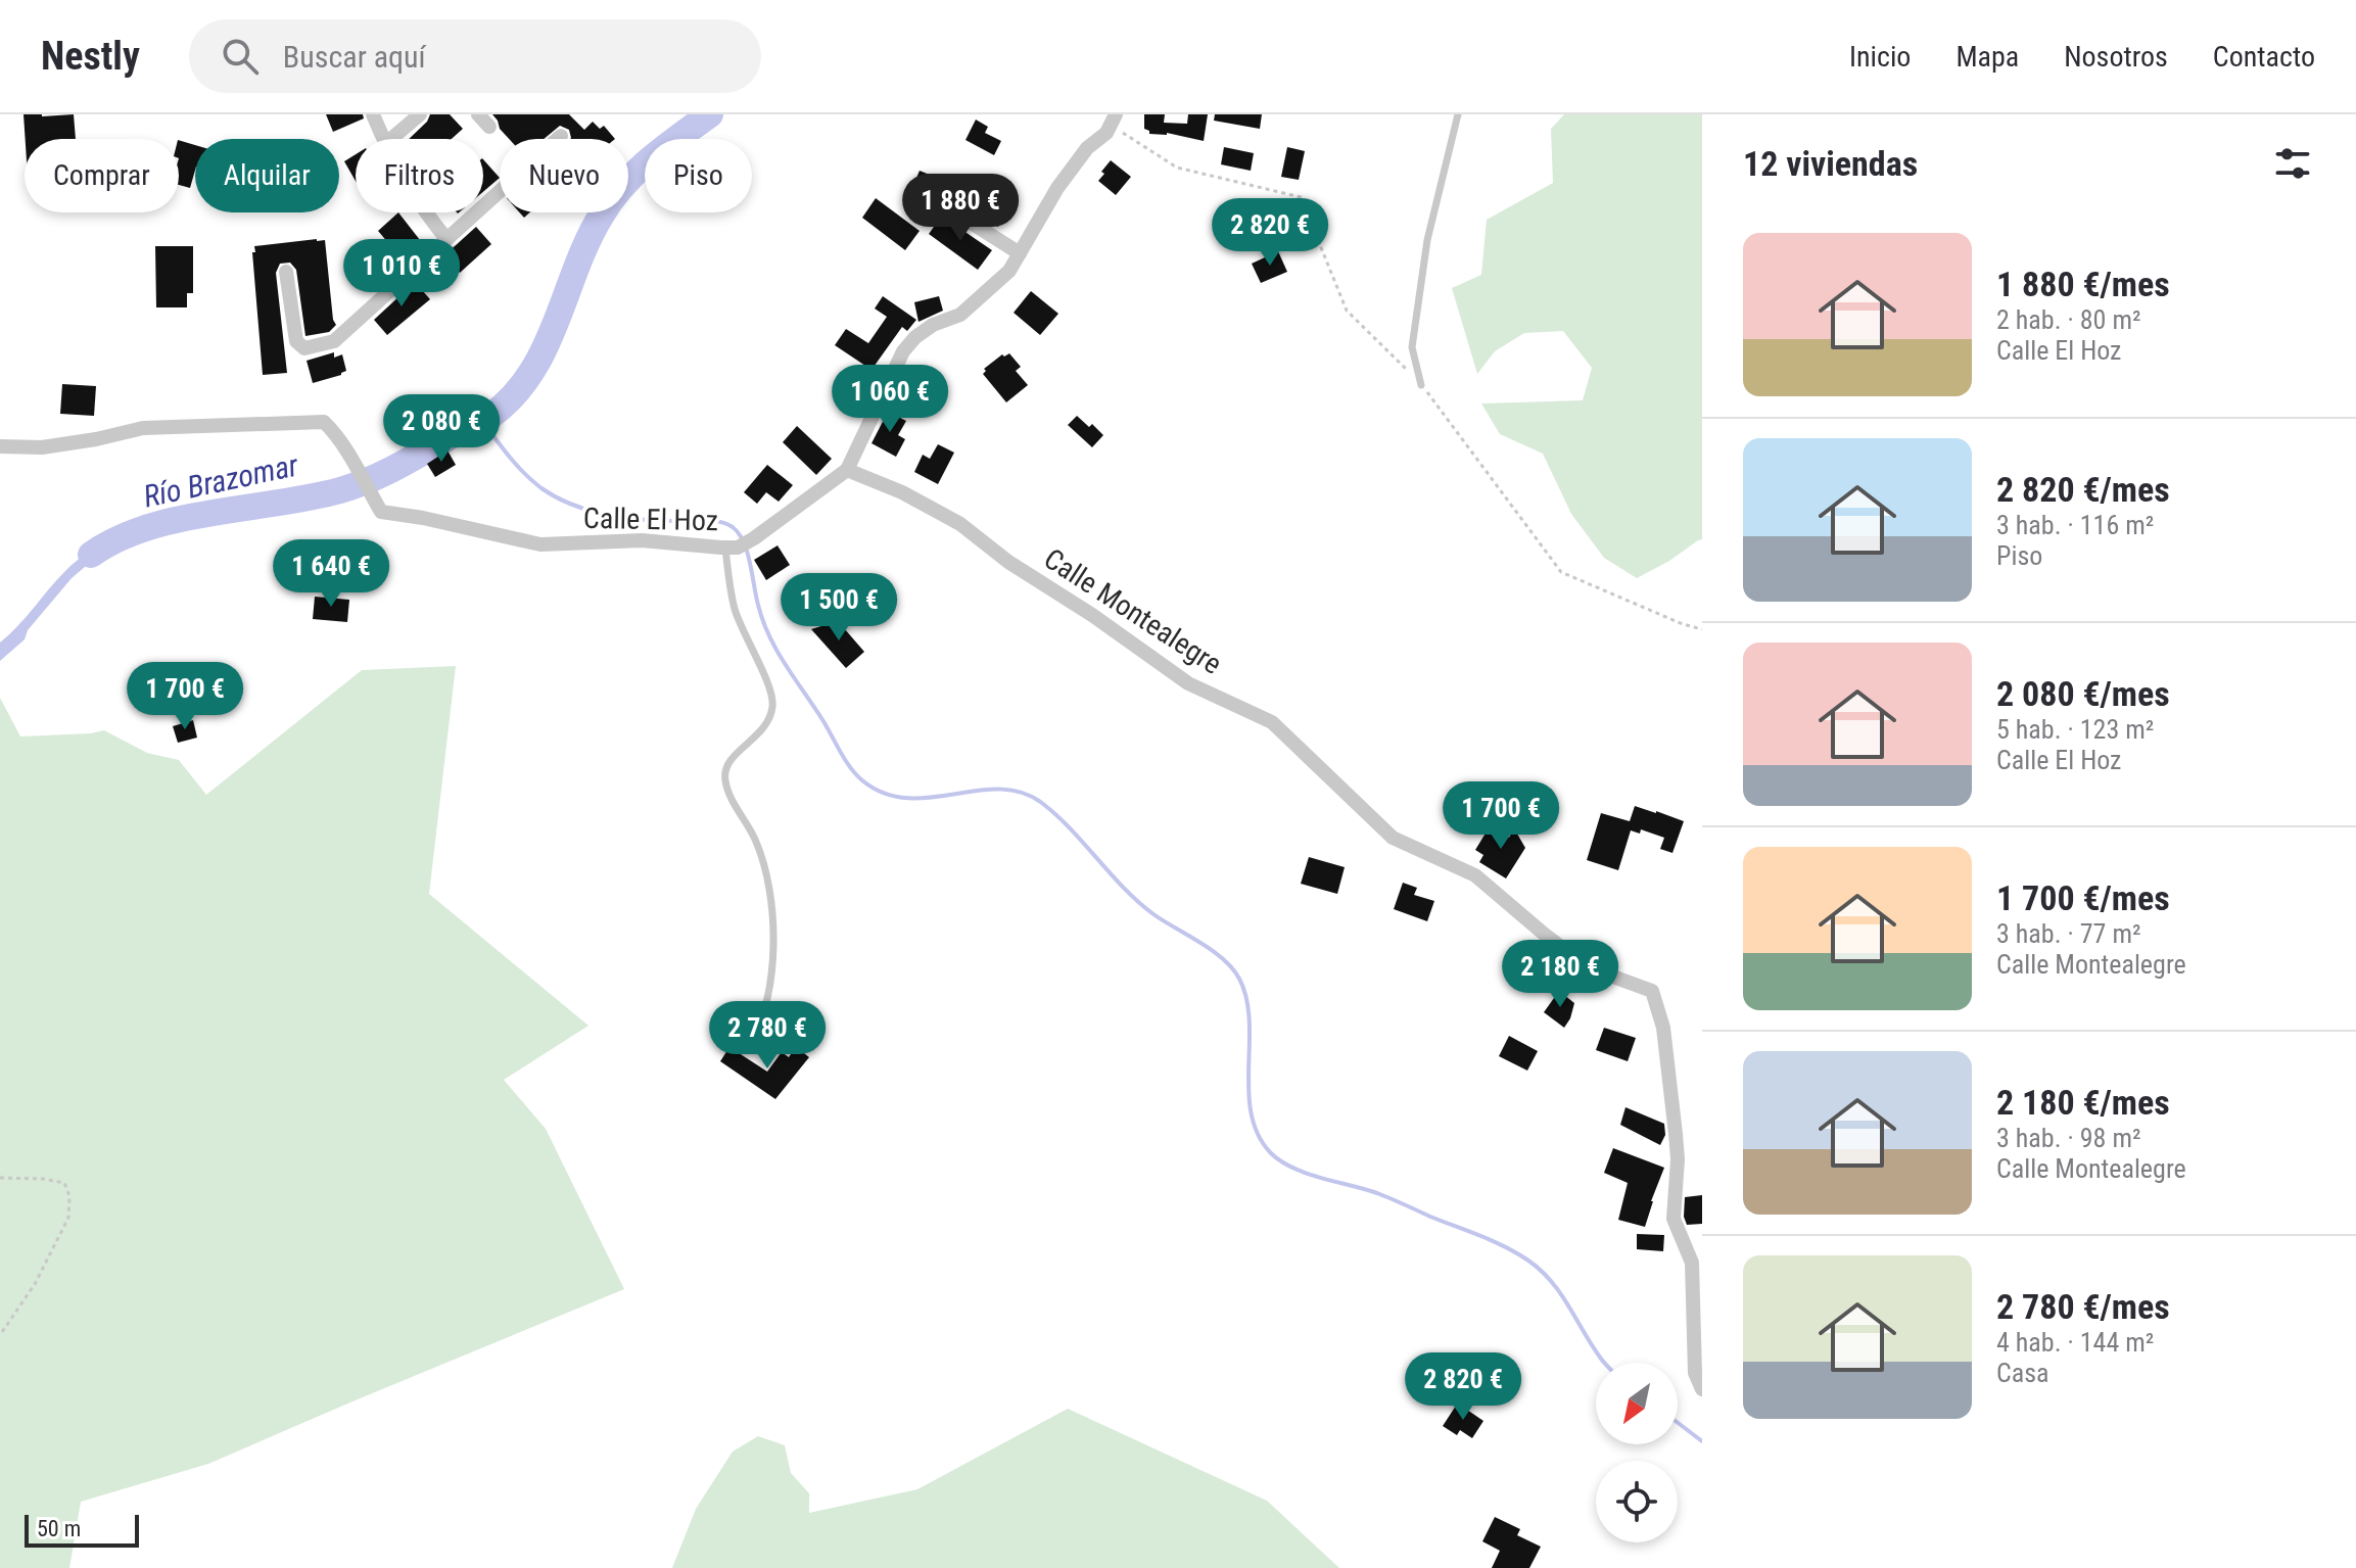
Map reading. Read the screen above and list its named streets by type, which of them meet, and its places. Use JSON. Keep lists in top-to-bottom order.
{
  "streets": {
    "street": ["Calle El Hoz", "Calle Montealegre"]
  },
  "crossings": [
    ["Calle El Hoz", "Calle Montealegre"]
  ],
  "water": ["Río Brazomar"],
  "scale_bar": "50 m",
  "north": "bottom left",
  "page": {
    "header": "Nestly",
    "search": "Buscar aquí",
    "nav": [
      "Inicio",
      "Mapa",
      "Nosotros",
      "Contacto"
    ],
    "heading": "12 viviendas",
    "chip": [
      "Comprar",
      "Alquilar",
      "Filtros",
      "Nuevo",
      "Piso"
    ],
    "price": [
      "1 880 €",
      "2 820 €",
      "1 010 €",
      "1 060 €",
      "2 080 €",
      "1 640 €",
      "1 500 €",
      "1 700 €",
      "1 700 €",
      "2 180 €",
      "2 780 €",
      "2 820 €"
    ],
    "list": [
      {
        "name": "1 880 €/mes",
        "note": "2 hab. · 80 m² · Calle El Hoz"
      },
      {
        "name": "2 820 €/mes",
        "note": "3 hab. · 116 m² · Piso"
      },
      {
        "name": "2 080 €/mes",
        "note": "5 hab. · 123 m² · Calle El Hoz"
      },
      {
        "name": "1 700 €/mes",
        "note": "3 hab. · 77 m² · Calle Montealegre"
      },
      {
        "name": "2 180 €/mes",
        "note": "3 hab. · 98 m² · Calle Montealegre"
      },
      {
        "name": "2 780 €/mes",
        "note": "4 hab. · 144 m² · Casa"
      }
    ],
    "scale": "50 m"
  }
}
